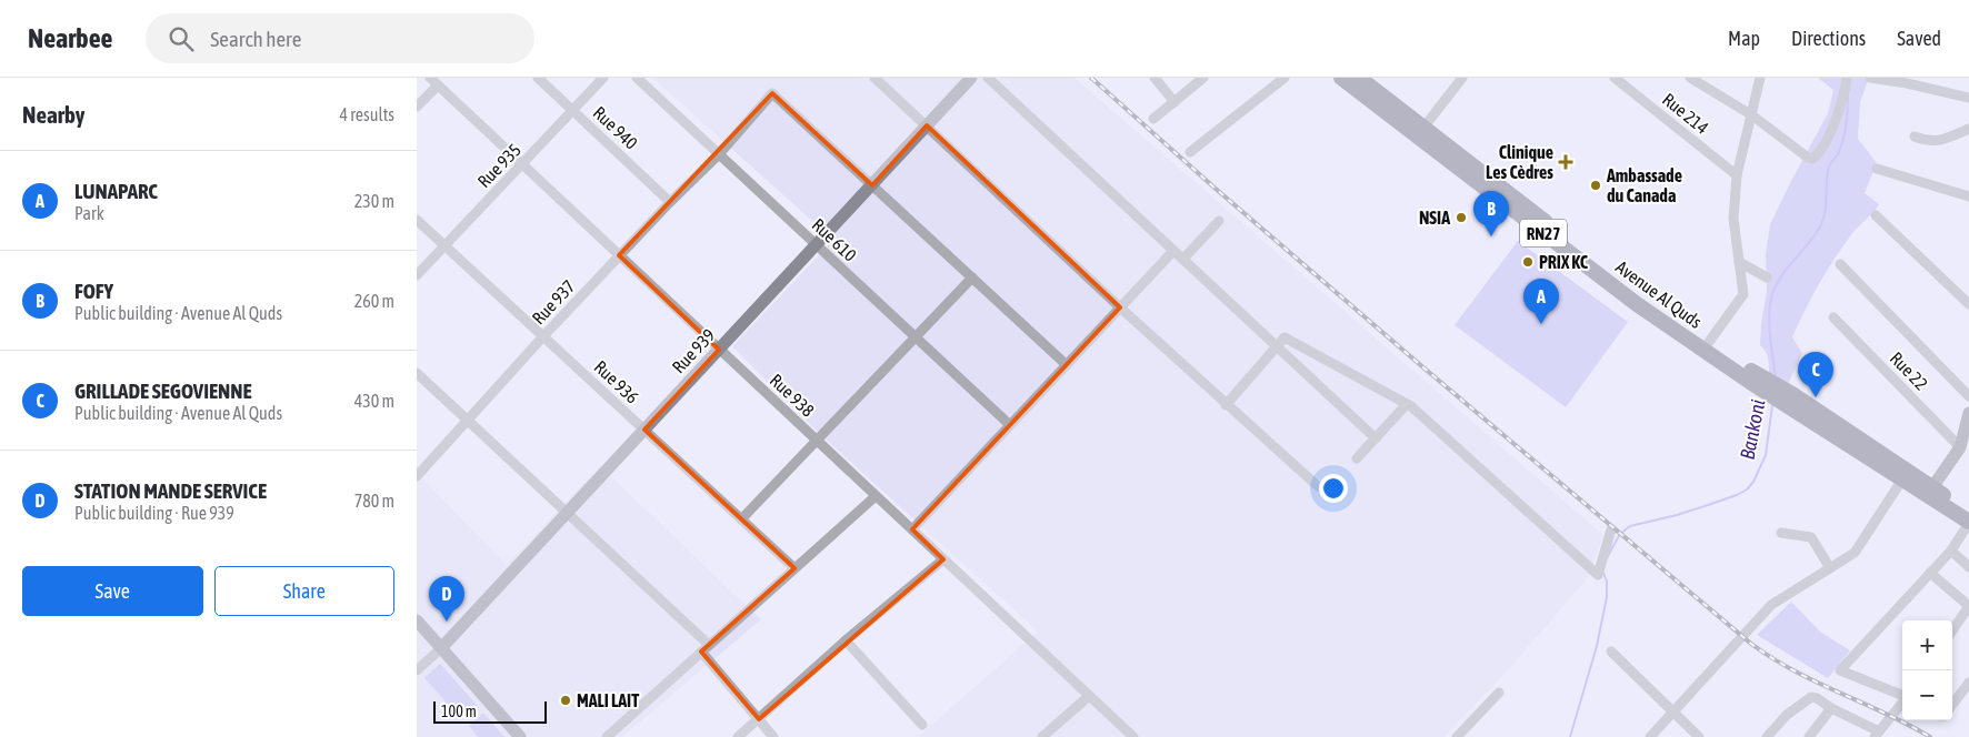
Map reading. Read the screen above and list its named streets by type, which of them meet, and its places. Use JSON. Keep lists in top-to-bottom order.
{
  "streets": {
    "main road": ["RN27", "Avenue Al Quds", "Rue 939"],
    "street": [
      "Rue 214",
      "Rue 940",
      "Rue 935",
      "Rue 610",
      "Rue 937",
      "Rue 22",
      "Rue 936",
      "Rue 938"
    ]
  },
  "crossings": [
    ["Rue 940", "Rue 935"],
    ["Rue 940", "Rue 937"],
    ["Rue 935", "Rue 936"],
    ["Rue 935", "Rue 938"],
    ["Rue 610", "Rue 937"],
    ["Rue 610", "Rue 939"],
    ["Rue 937", "Rue 939"],
    ["Rue 937", "Rue 936"],
    ["Rue 937", "Rue 938"],
    ["Rue 939", "Rue 936"],
    ["Rue 939", "Rue 938"]
  ],
  "water": ["Bankoni"],
  "places": {
    "health": ["Clinique Les Cèdres"],
    "other": [
      "Ambassade du Canada",
      "NSIA",
      "PRIX KC",
      "MALI LAIT"
    ]
  },
  "scale_bar": "100 m",
  "page": {
    "header": "Nearbee",
    "search": "Search here",
    "nav": ["Map", "Directions", "Saved"],
    "heading": ["Nearby", "4 results"],
    "list": [
      {
        "mark": "A",
        "name": "LUNAPARC",
        "note": "Park",
        "value": "230 m"
      },
      {
        "mark": "B",
        "name": "FOFY",
        "note": "Public building · Avenue Al Quds",
        "value": "260 m"
      },
      {
        "mark": "C",
        "name": "GRILLADE SEGOVIENNE",
        "note": "Public building · Avenue Al Quds",
        "value": "430 m"
      },
      {
        "mark": "D",
        "name": "STATION MANDE SERVICE",
        "note": "Public building · Rue 939",
        "value": "780 m"
      }
    ],
    "pins": [
      "B",
      "A",
      "C",
      "D"
    ],
    "buttons": ["Save", "Share"],
    "map_buttons": ["+", "−"],
    "scale": "100 m"
  }
}
